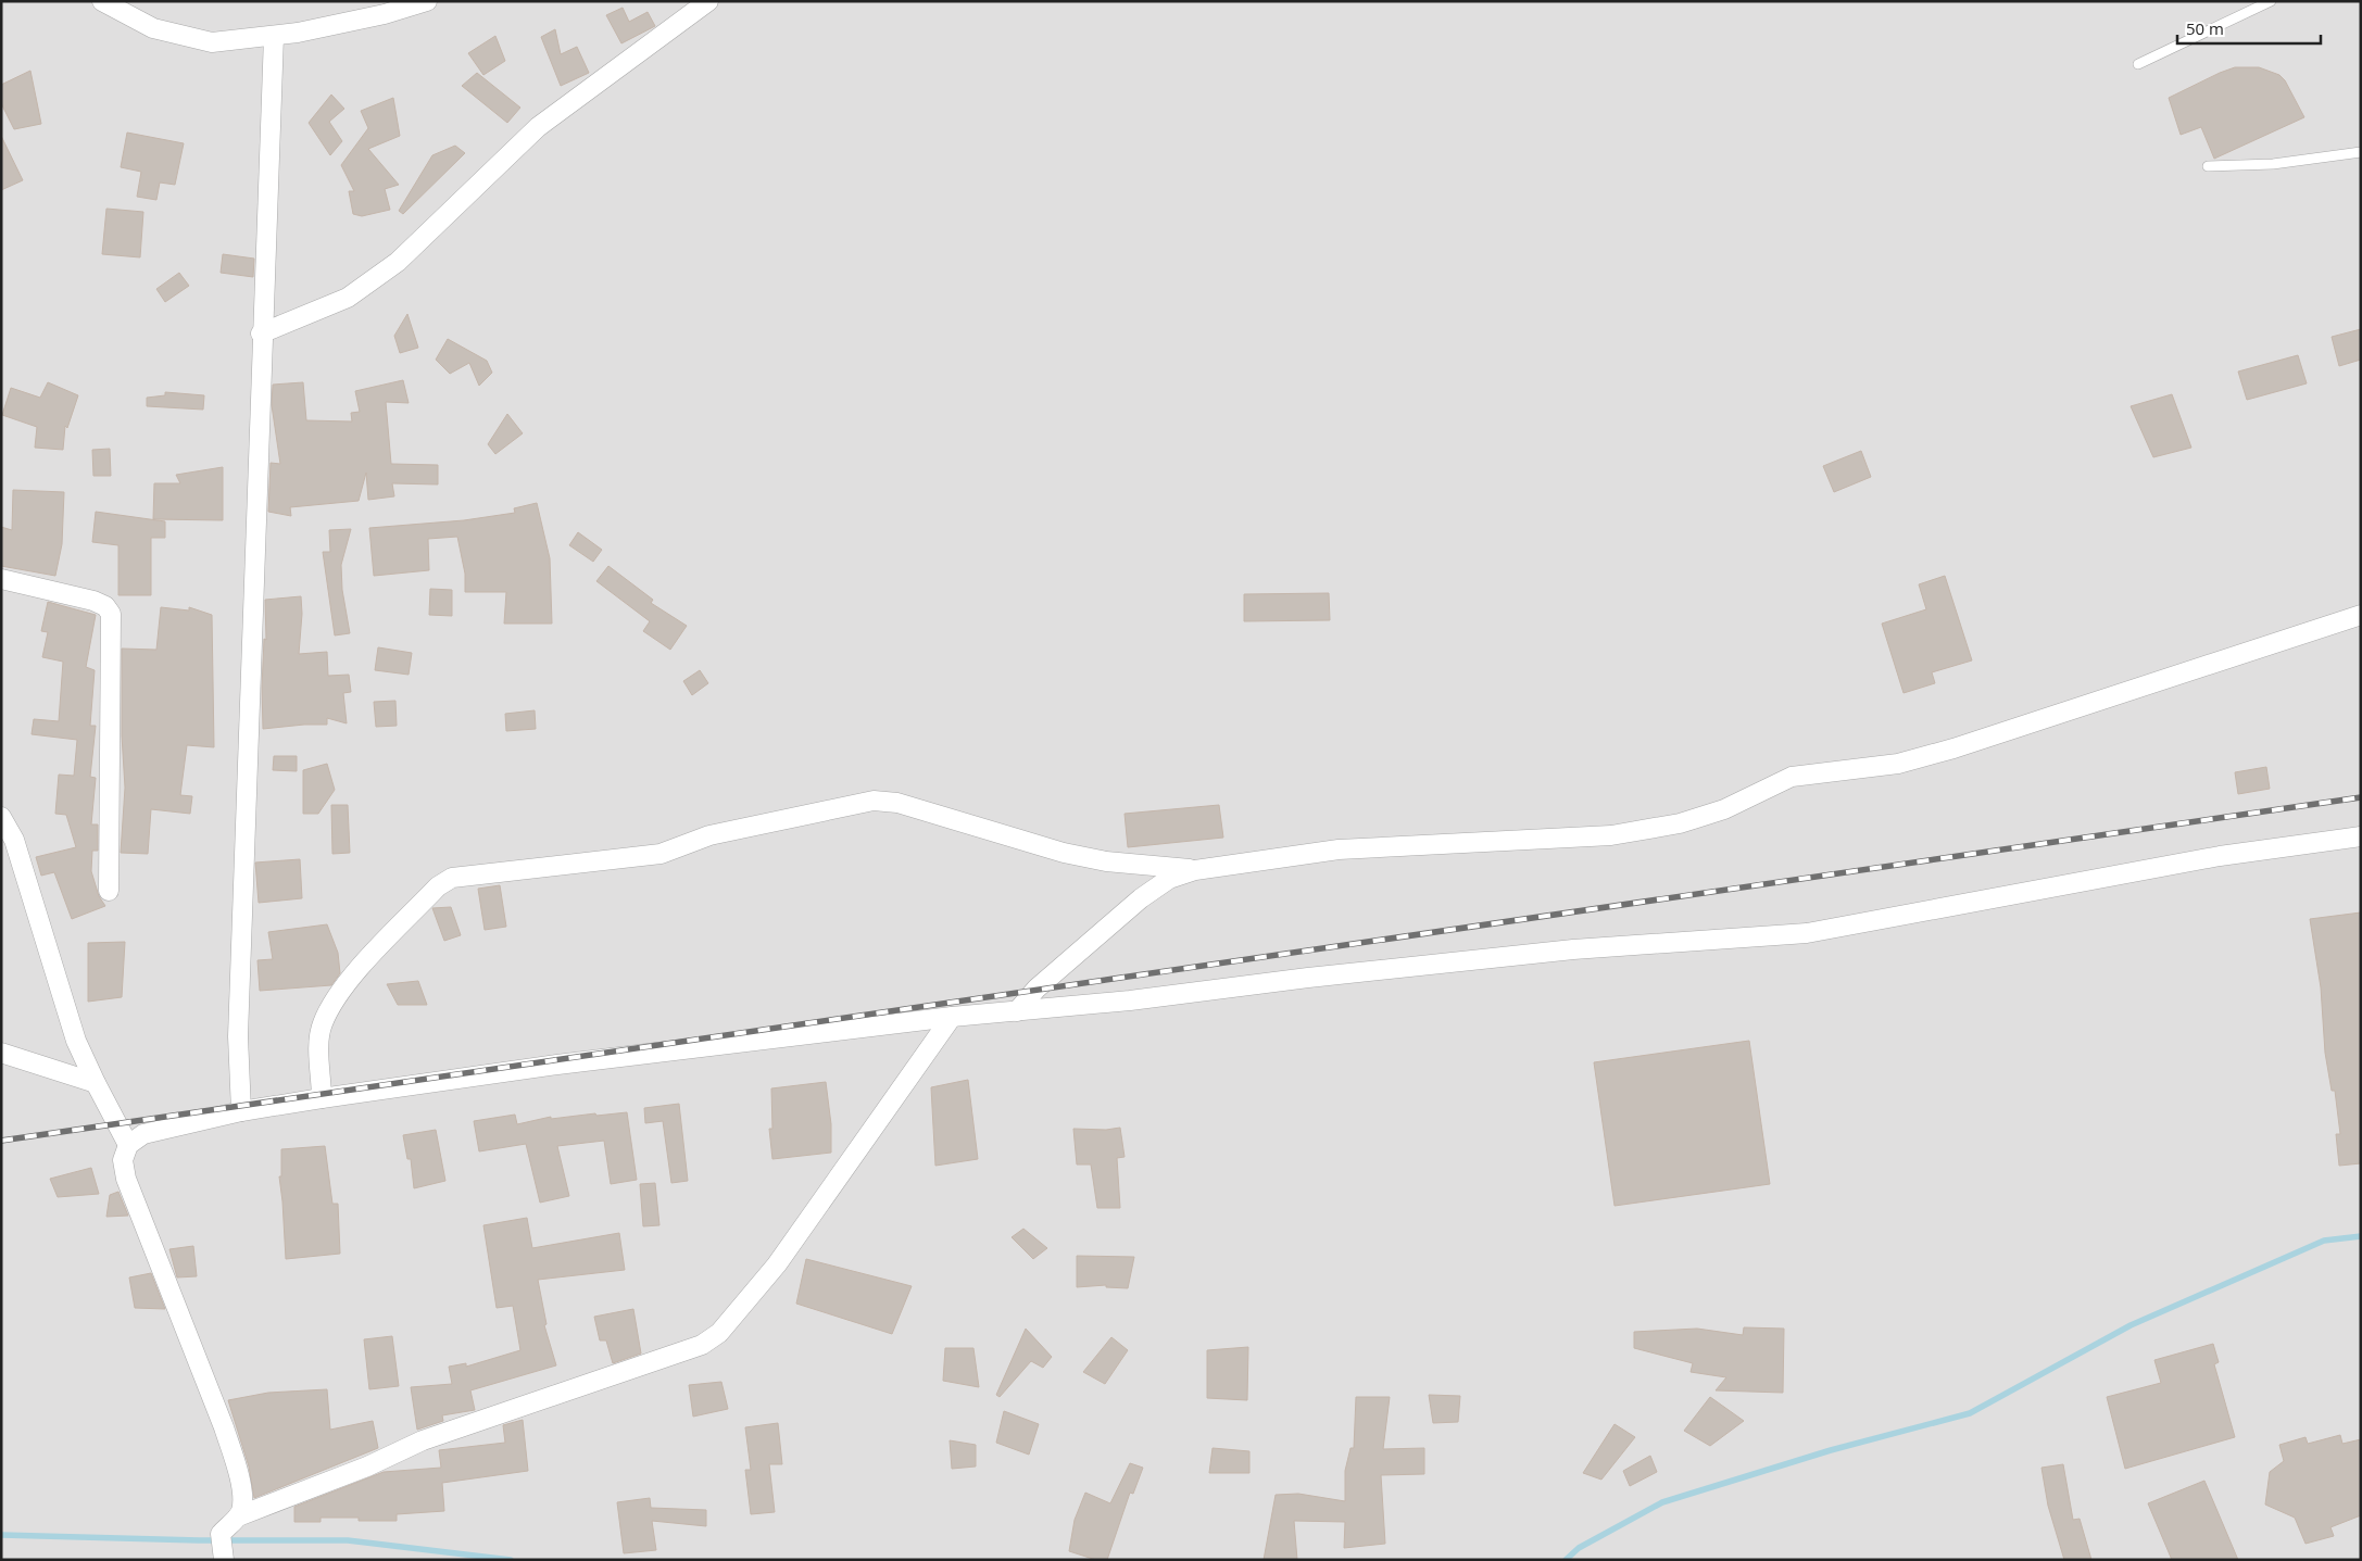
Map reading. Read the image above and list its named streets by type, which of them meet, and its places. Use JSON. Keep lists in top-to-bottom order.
{
  "scale_bar": "50 m"
}
